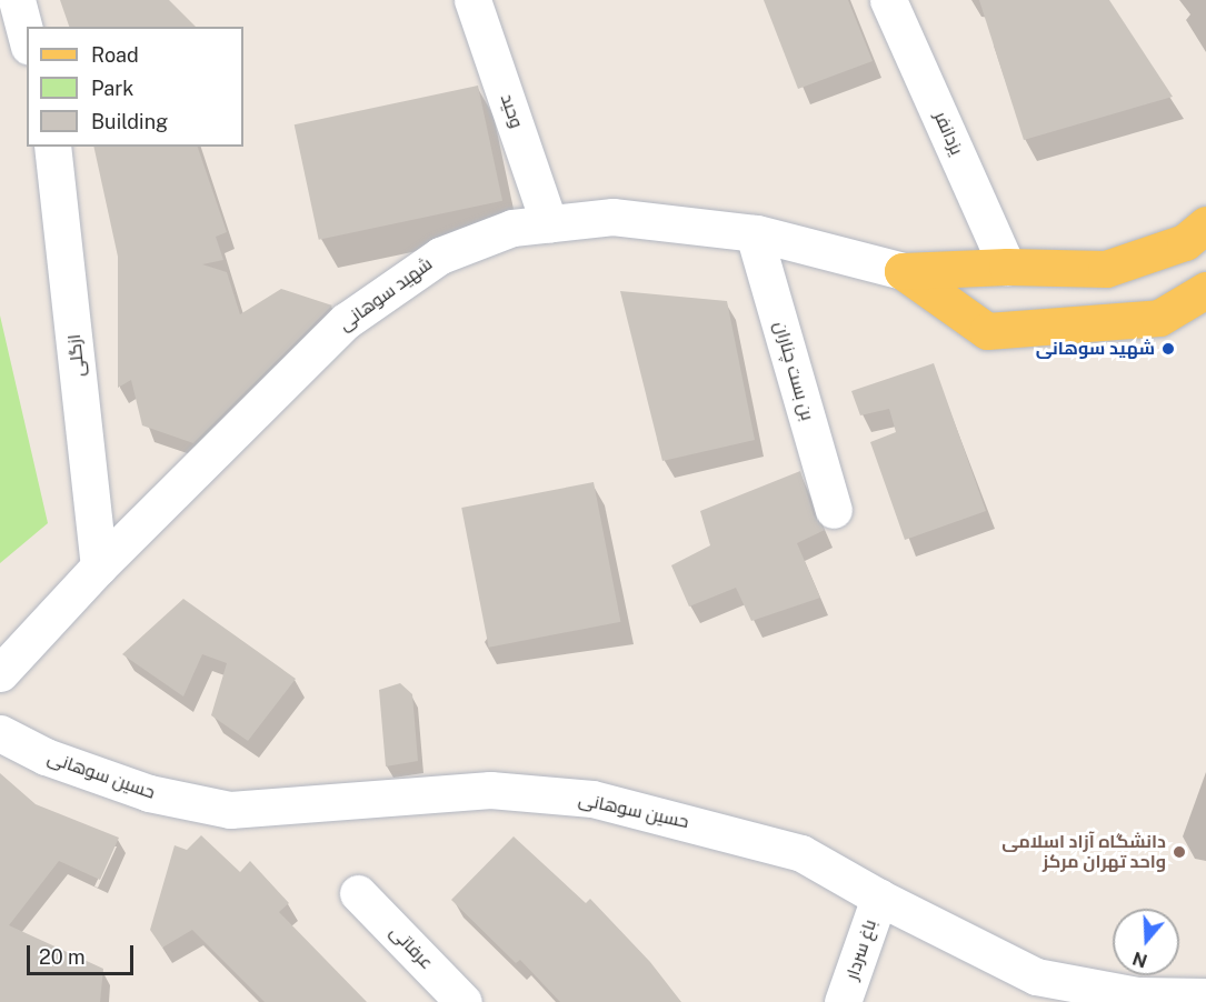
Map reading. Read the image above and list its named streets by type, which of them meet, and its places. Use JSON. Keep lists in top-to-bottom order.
{
  "streets": {
    "main road": ["شهید سوهانی"],
    "street": [
      "وحید",
      "یزدانفر",
      "ازگلی",
      "بن بست چناران",
      "حسین سوهانی",
      "عرفاتی",
      "باغ سردار"
    ]
  },
  "crossings": [
    ["وحید", "شهید سوهانی"],
    ["یزدانفر", "شهید سوهانی"],
    ["شهید سوهانی", "ازگلی"],
    ["شهید سوهانی", "بن بست چناران"],
    ["حسین سوهانی", "باغ سردار"]
  ],
  "places": ["شهید سوهانی", "دانشگاه آزاد اسلامی واحد تهران مرکز"],
  "legend": ["Road", "Park", "Building"],
  "scale_bar": "20 m",
  "north": "bottom"
}
